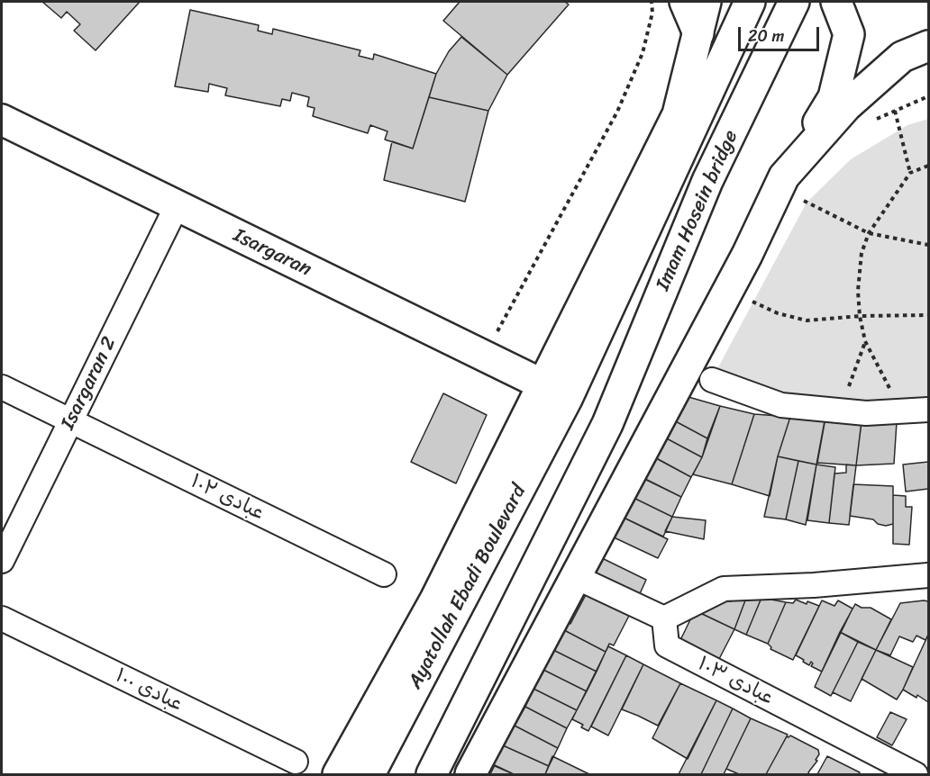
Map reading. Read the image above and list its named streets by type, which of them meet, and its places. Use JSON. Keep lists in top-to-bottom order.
{
  "streets": {
    "main road": ["Imam Hosein bridge", "Isargaran", "Ayatollah Ebadi Boulevard"],
    "street": [
      "Isargaran 2",
      "عبادی ۱۰۲",
      "عبادی ۱۰۳",
      "عبادی ۱۰۰"
    ]
  },
  "crossings": [
    ["Imam Hosein bridge", "Isargaran"],
    ["Imam Hosein bridge", "Ayatollah Ebadi Boulevard"],
    ["Isargaran", "Isargaran 2"],
    ["Isargaran", "Ayatollah Ebadi Boulevard"],
    ["Isargaran 2", "عبادی ۱۰۲"]
  ],
  "scale_bar": "20 m"
}
